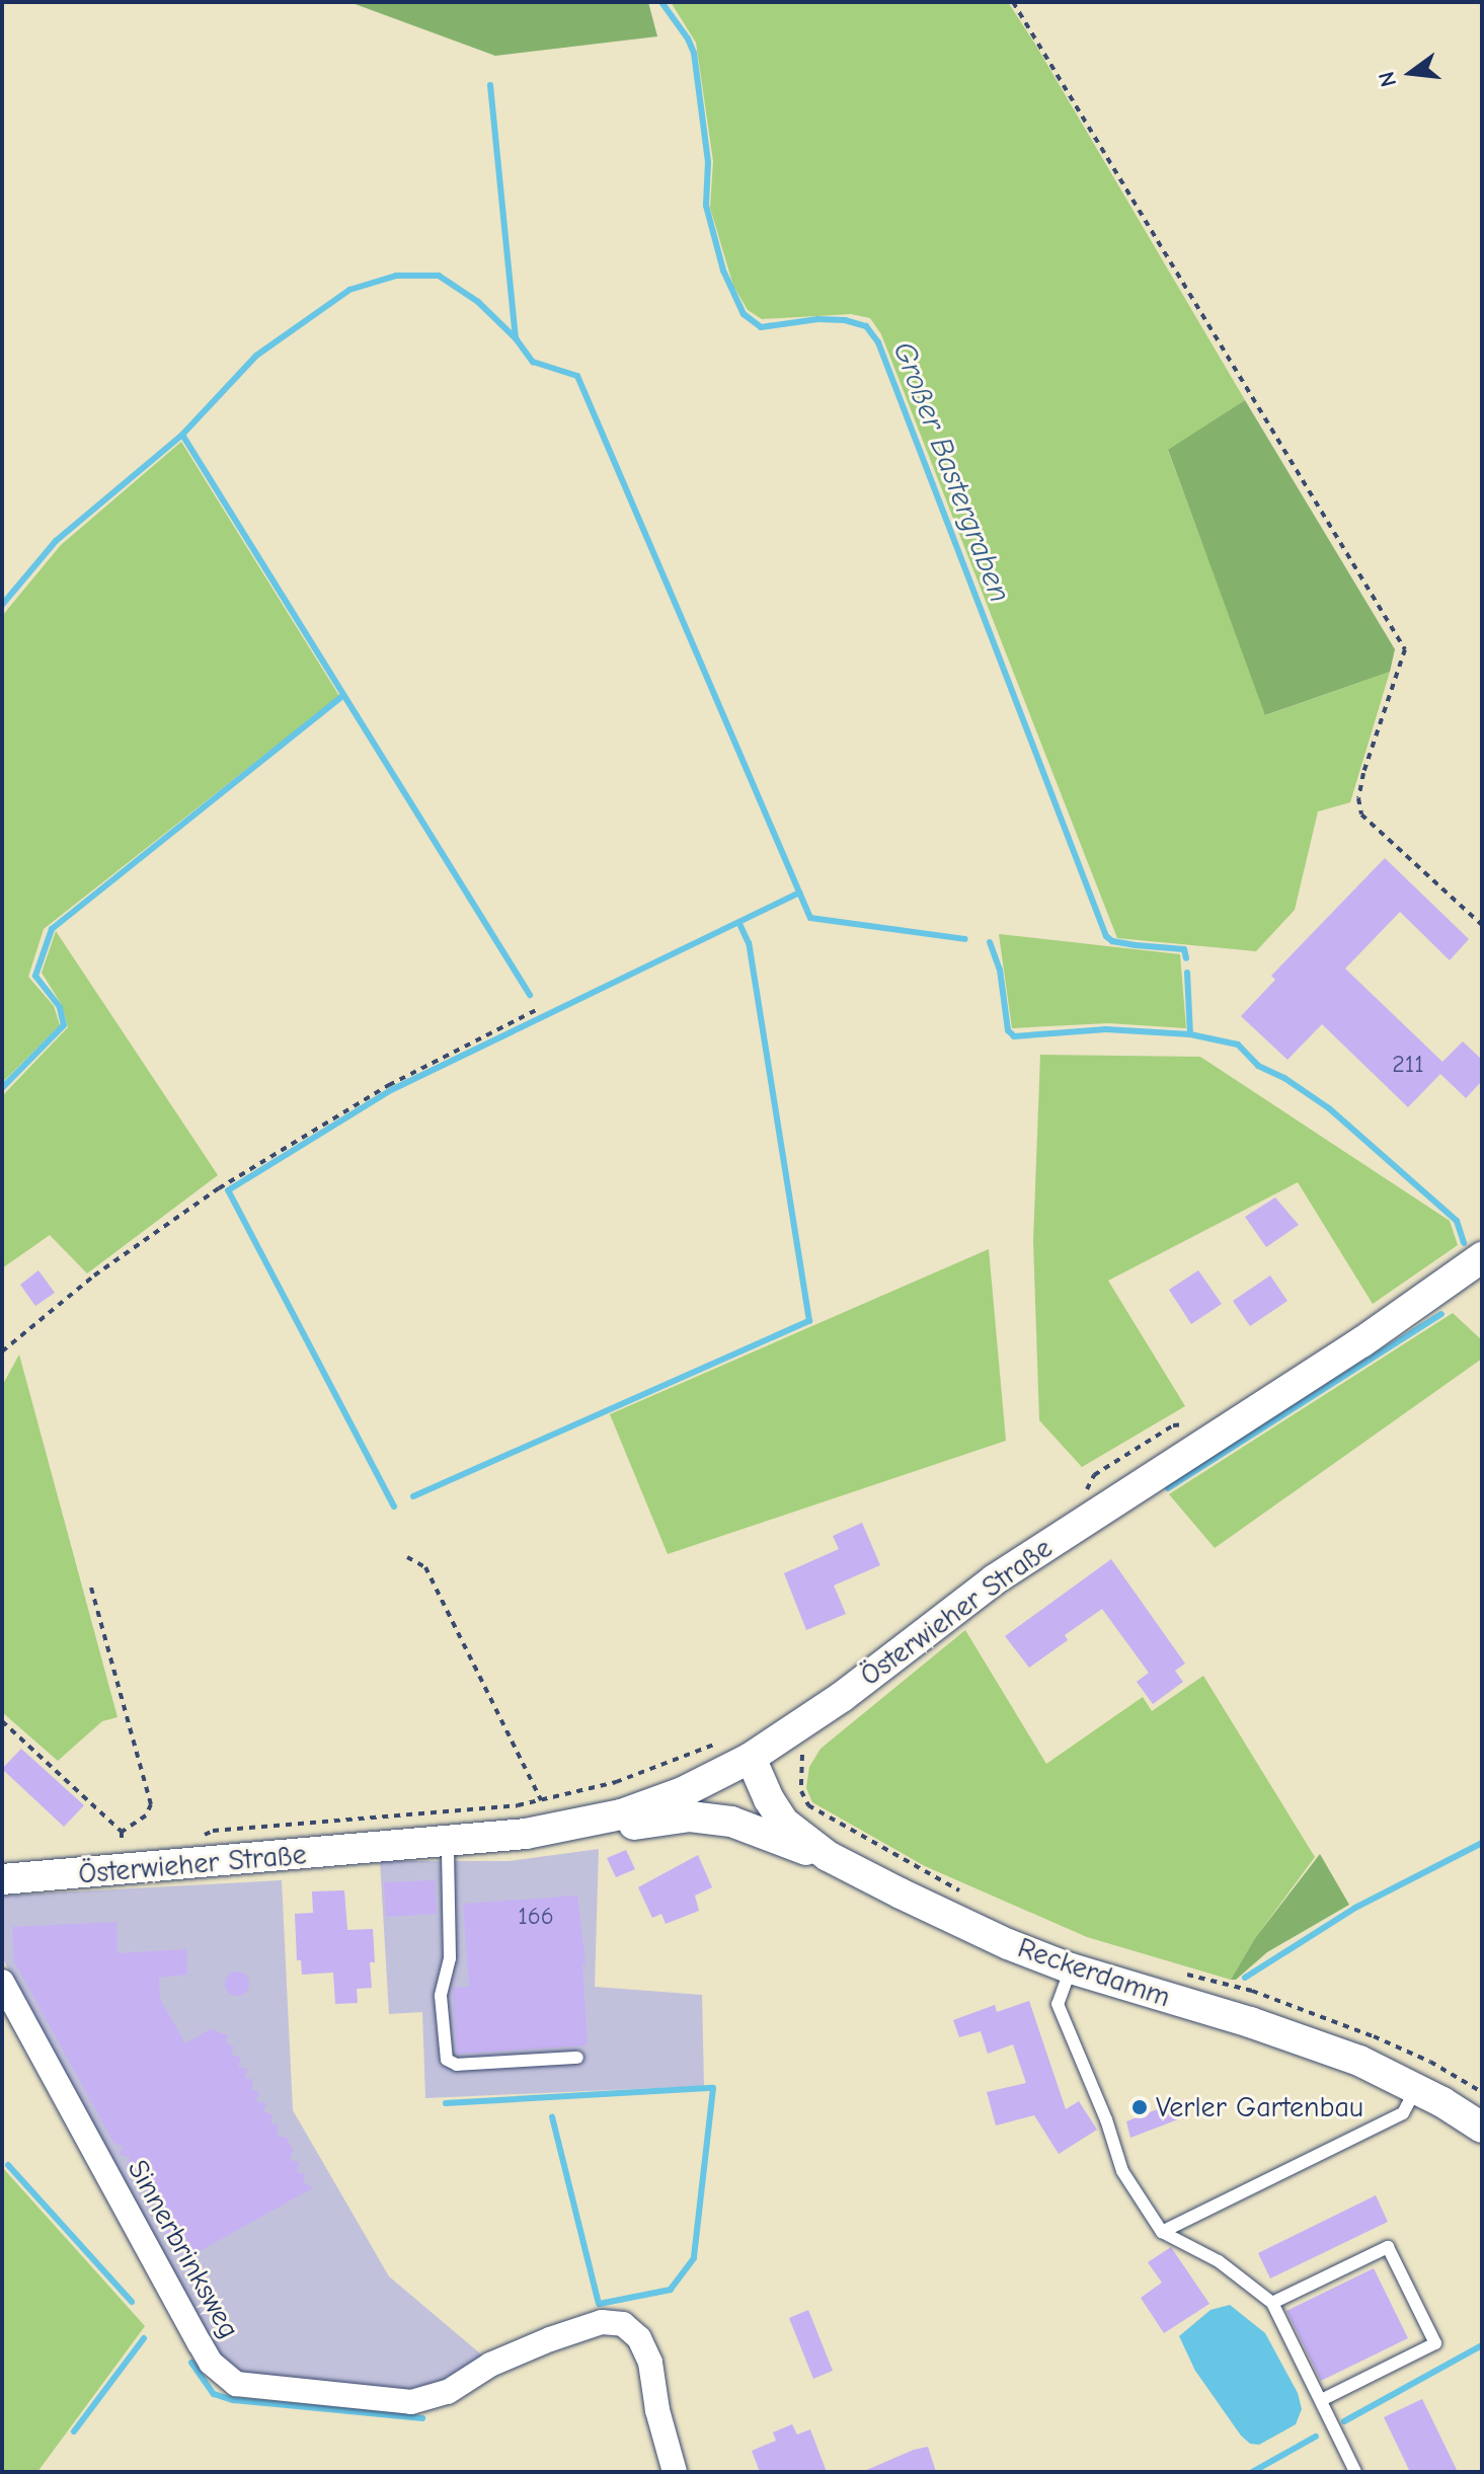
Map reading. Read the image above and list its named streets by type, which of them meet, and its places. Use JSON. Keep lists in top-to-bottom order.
{
  "streets": {
    "street": ["Österwieher Straße", "Reckerdamm", "Sinnerbrinksweg"]
  },
  "crossings": [
    ["Österwieher Straße", "Reckerdamm"]
  ],
  "water": ["Großer Bastergraben"],
  "places": ["Verler Gartenbau"],
  "house_numbers": ["211", "166"],
  "north": "left"
}
